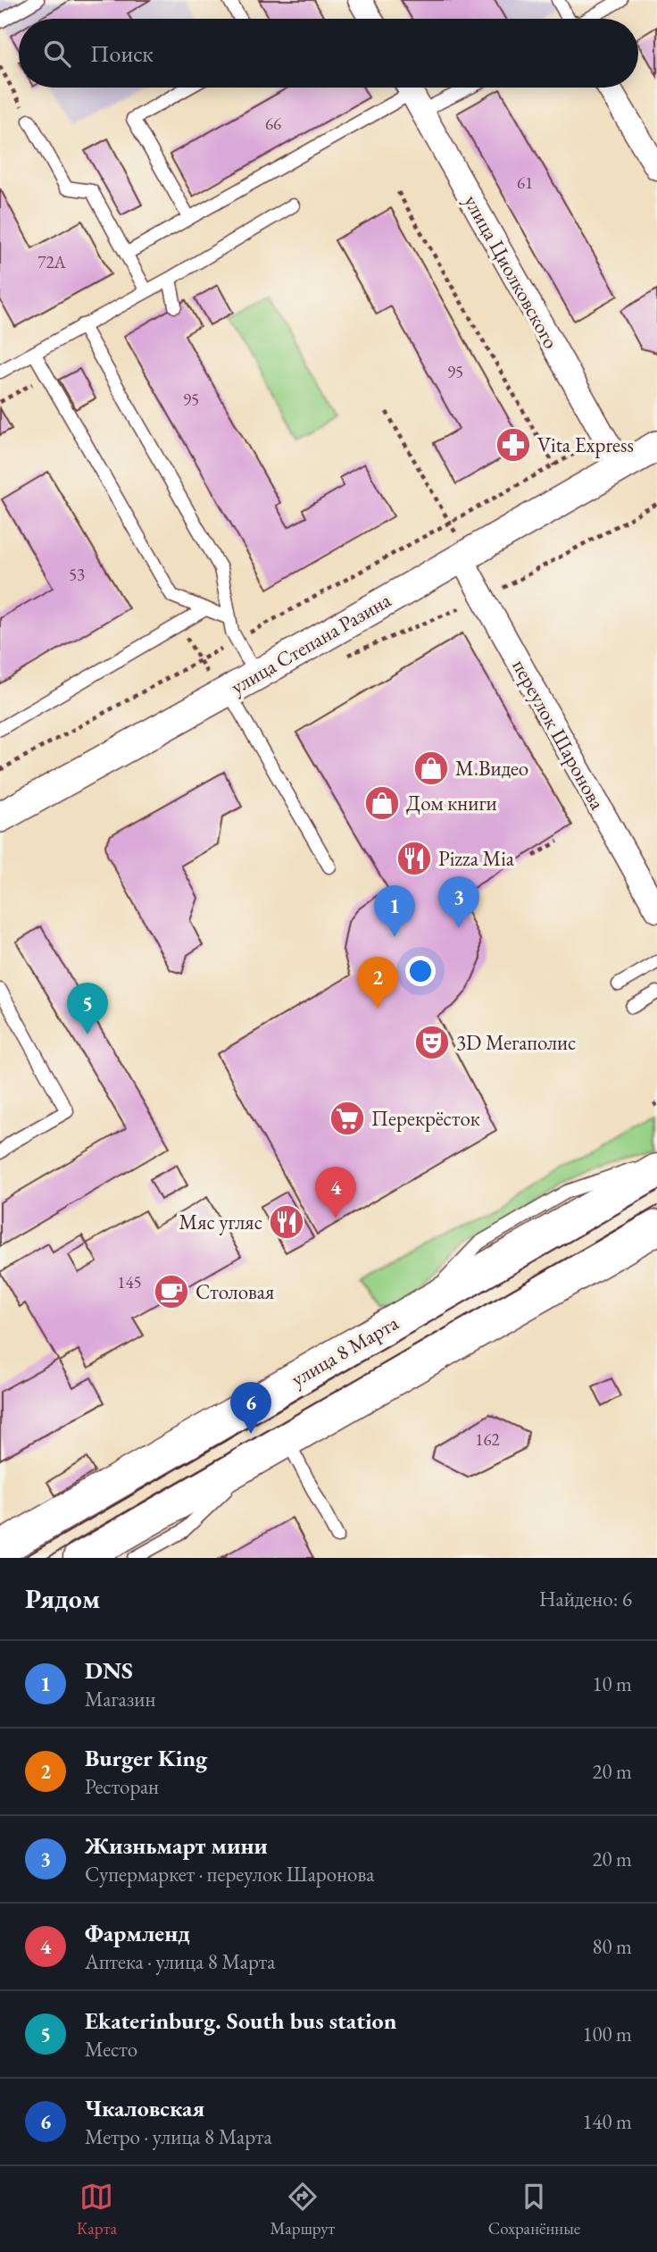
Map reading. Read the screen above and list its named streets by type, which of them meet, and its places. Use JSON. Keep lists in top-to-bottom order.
{
  "streets": {
    "main road": ["улица 8 Марта"],
    "street": ["улица Циолковского", "улица Степана Разина", "переулок Шаронова"]
  },
  "crossings": [
    ["улица Циолковского", "улица Степана Разина"],
    ["улица Степана Разина", "переулок Шаронова"]
  ],
  "places": {
    "pharmacy": ["Vita Express"],
    "shop": ["М.Видео", "Дом книги"],
    "restaurant": ["Pizza Mia", "Мяс угляс"],
    "theatre": ["3D Мегаполис"],
    "supermarket": ["Перекрёсток"],
    "cafe": ["Столовая"]
  },
  "house_numbers": [
    "66",
    "61",
    "72А",
    "95",
    "95",
    "53",
    "145",
    "162"
  ],
  "page": {
    "search": "Поиск",
    "pins": [
      "3",
      "1",
      "2",
      "5",
      "4",
      "6"
    ],
    "heading": ["Рядом", "Найдено: 6"],
    "list": [
      {
        "mark": "1",
        "name": "DNS",
        "note": "Магазин",
        "value": "10 m"
      },
      {
        "mark": "2",
        "name": "Burger King",
        "note": "Ресторан",
        "value": "20 m"
      },
      {
        "mark": "3",
        "name": "Жизньмарт мини",
        "note": "Супермаркет · переулок Шаронова",
        "value": "20 m"
      },
      {
        "mark": "4",
        "name": "Фармленд",
        "note": "Аптека · улица 8 Марта",
        "value": "80 m"
      },
      {
        "mark": "5",
        "name": "Ekaterinburg. South bus station",
        "note": "Место",
        "value": "100 m"
      },
      {
        "mark": "6",
        "name": "Чкаловская",
        "note": "Метро · улица 8 Марта",
        "value": "140 m"
      }
    ],
    "nav": ["Карта", "Маршрут", "Сохранённые"]
  }
}
